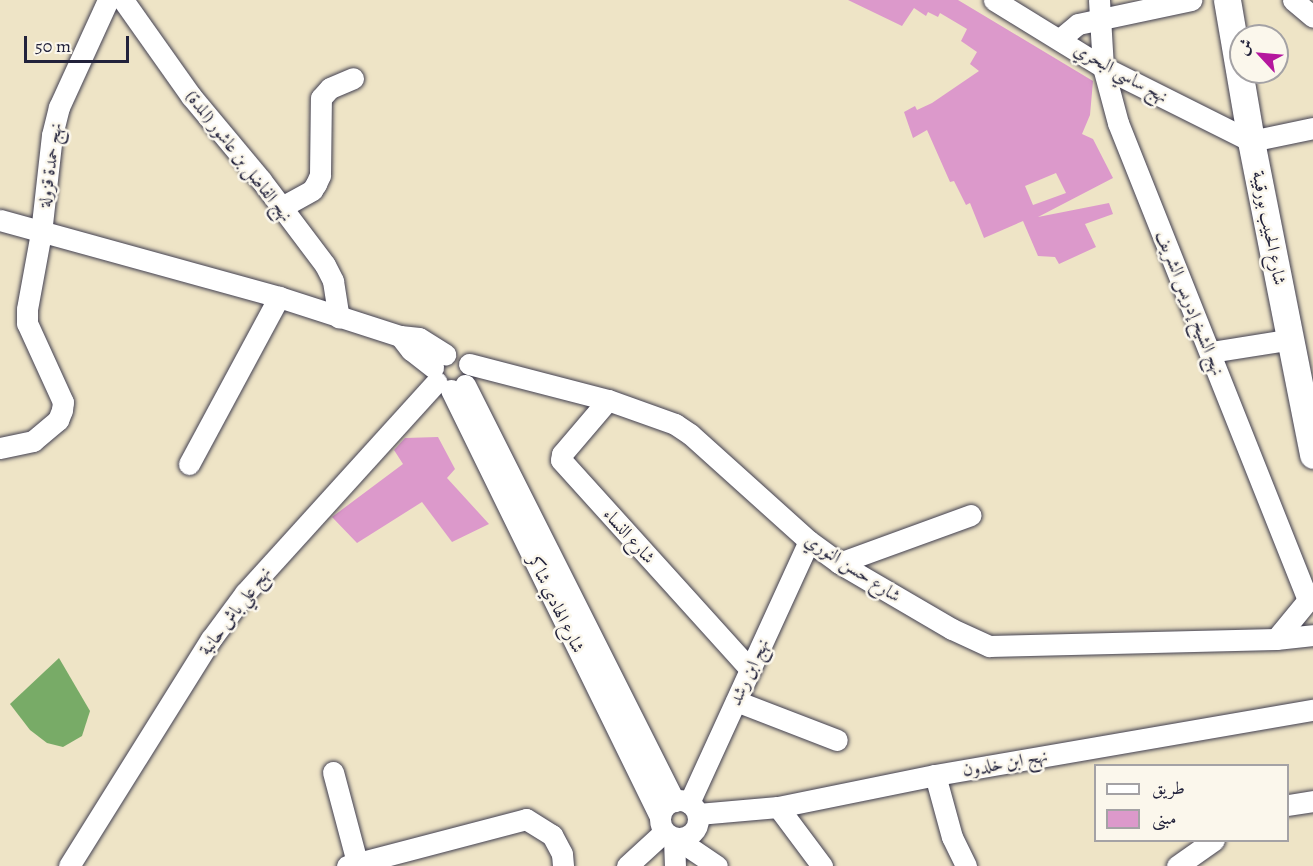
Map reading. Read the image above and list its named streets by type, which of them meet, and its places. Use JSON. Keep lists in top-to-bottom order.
{
  "streets": {
    "main road": ["شارع الحبيب بورقيبة"],
    "street": [
      "نهج ساسي البحري",
      "نهج الفاضل بن عاشور (المدة)",
      "نهج حمدة قزولة",
      "نهج الشيخ إدريس الشريف",
      "شارع النساء",
      "شارع حسن النوري",
      "شارع الهادي شاكر",
      "نهج علي باش حانبة",
      "نهج ابن رشد",
      "نهج ابن خلدون"
    ]
  },
  "crossings": [
    ["نهج ساسي البحري", "شارع الحبيب بورقيبة"],
    ["نهج ساسي البحري", "نهج الشيخ إدريس الشريف"],
    ["نهج الفاضل بن عاشور (المدة)", "شارع حسن النوري"],
    ["نهج حمدة قزولة", "شارع حسن النوري"],
    ["شارع النساء", "شارع حسن النوري"],
    ["شارع النساء", "نهج ابن رشد"],
    ["شارع حسن النوري", "شارع الهادي شاكر"],
    ["شارع حسن النوري", "نهج علي باش حانبة"],
    ["شارع حسن النوري", "نهج ابن رشد"],
    ["شارع الهادي شاكر", "نهج علي باش حانبة"],
    ["شارع الهادي شاكر", "نهج ابن رشد"],
    ["شارع الهادي شاكر", "نهج ابن خلدون"],
    ["نهج ابن رشد", "نهج ابن خلدون"]
  ],
  "legend": ["طريق", "مبنى"],
  "scale_bar": "50 m",
  "north": "top left"
}
